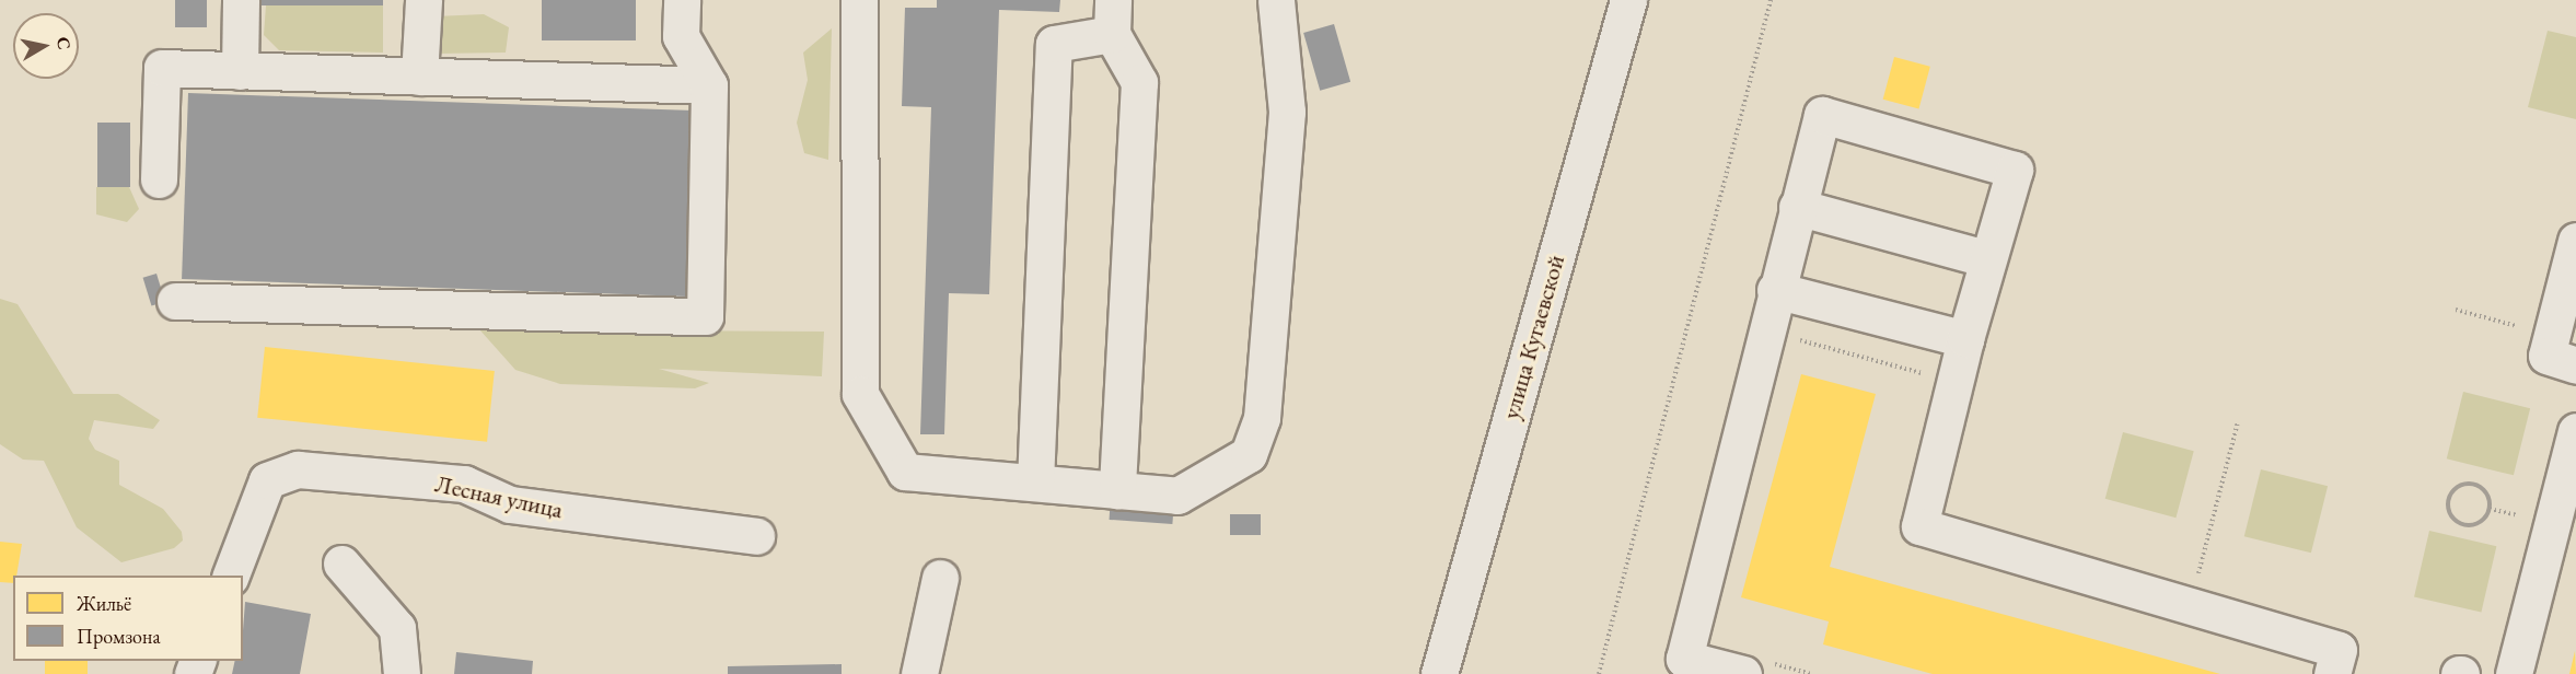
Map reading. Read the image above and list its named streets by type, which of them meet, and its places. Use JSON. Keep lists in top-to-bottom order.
{
  "streets": {
    "street": ["улица Кугаевской", "Лесная улица"]
  },
  "legend": ["Жильё", "Промзона"],
  "north": "right"
}
